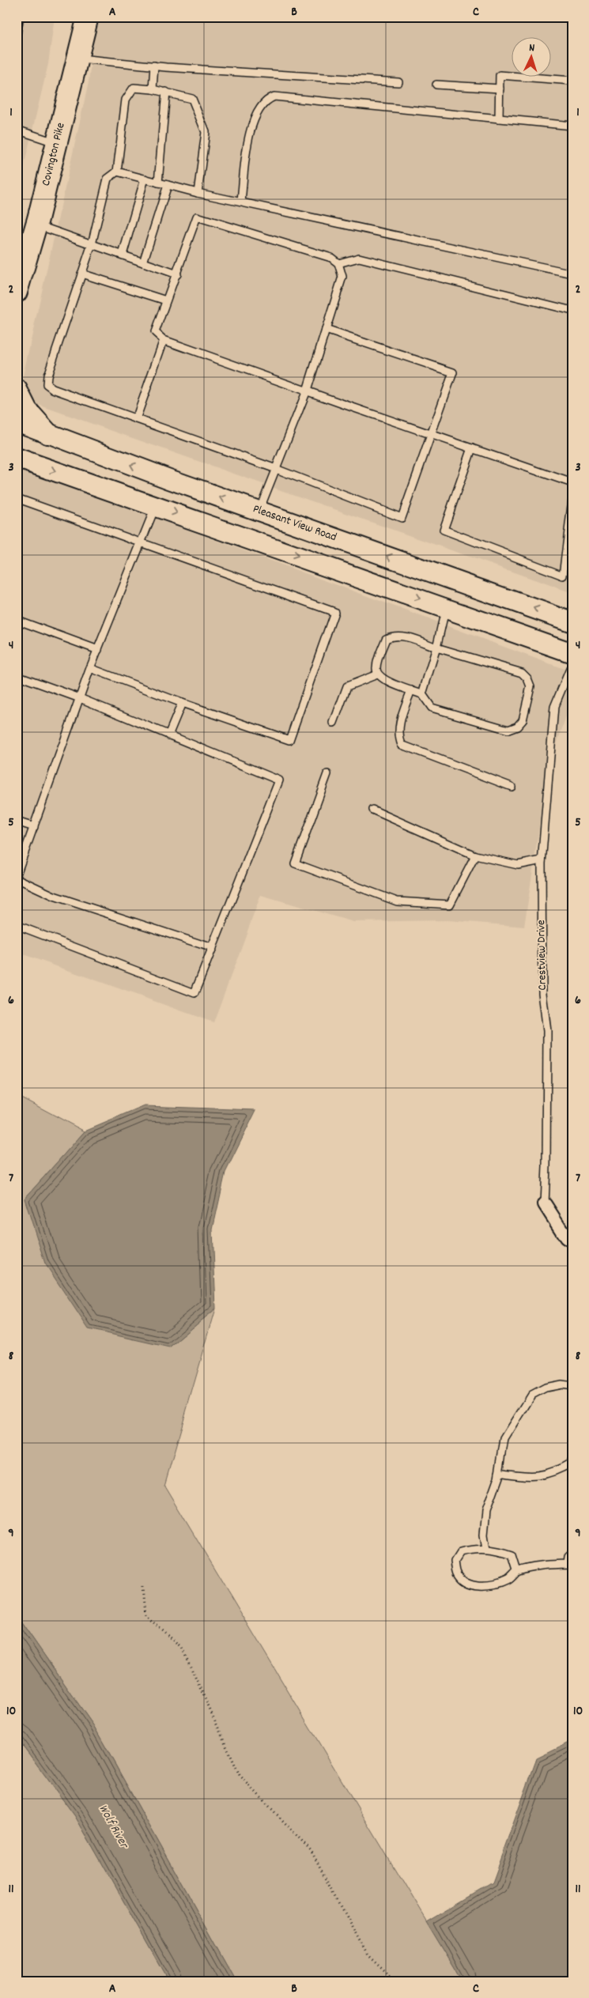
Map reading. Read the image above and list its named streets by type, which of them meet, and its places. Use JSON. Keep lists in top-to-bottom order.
{
  "streets": {
    "main road": ["Covington Pike", "Pleasant View Road"],
    "street": ["Crestview Drive"]
  },
  "water": ["Wolf River"],
  "north": "top",
  "grid": {
    "columns": ["A", "B", "C"],
    "rows": [
      "1",
      "2",
      "3",
      "4",
      "5",
      "6",
      "7",
      "8",
      "9",
      "10",
      "11"
    ]
  }
}
